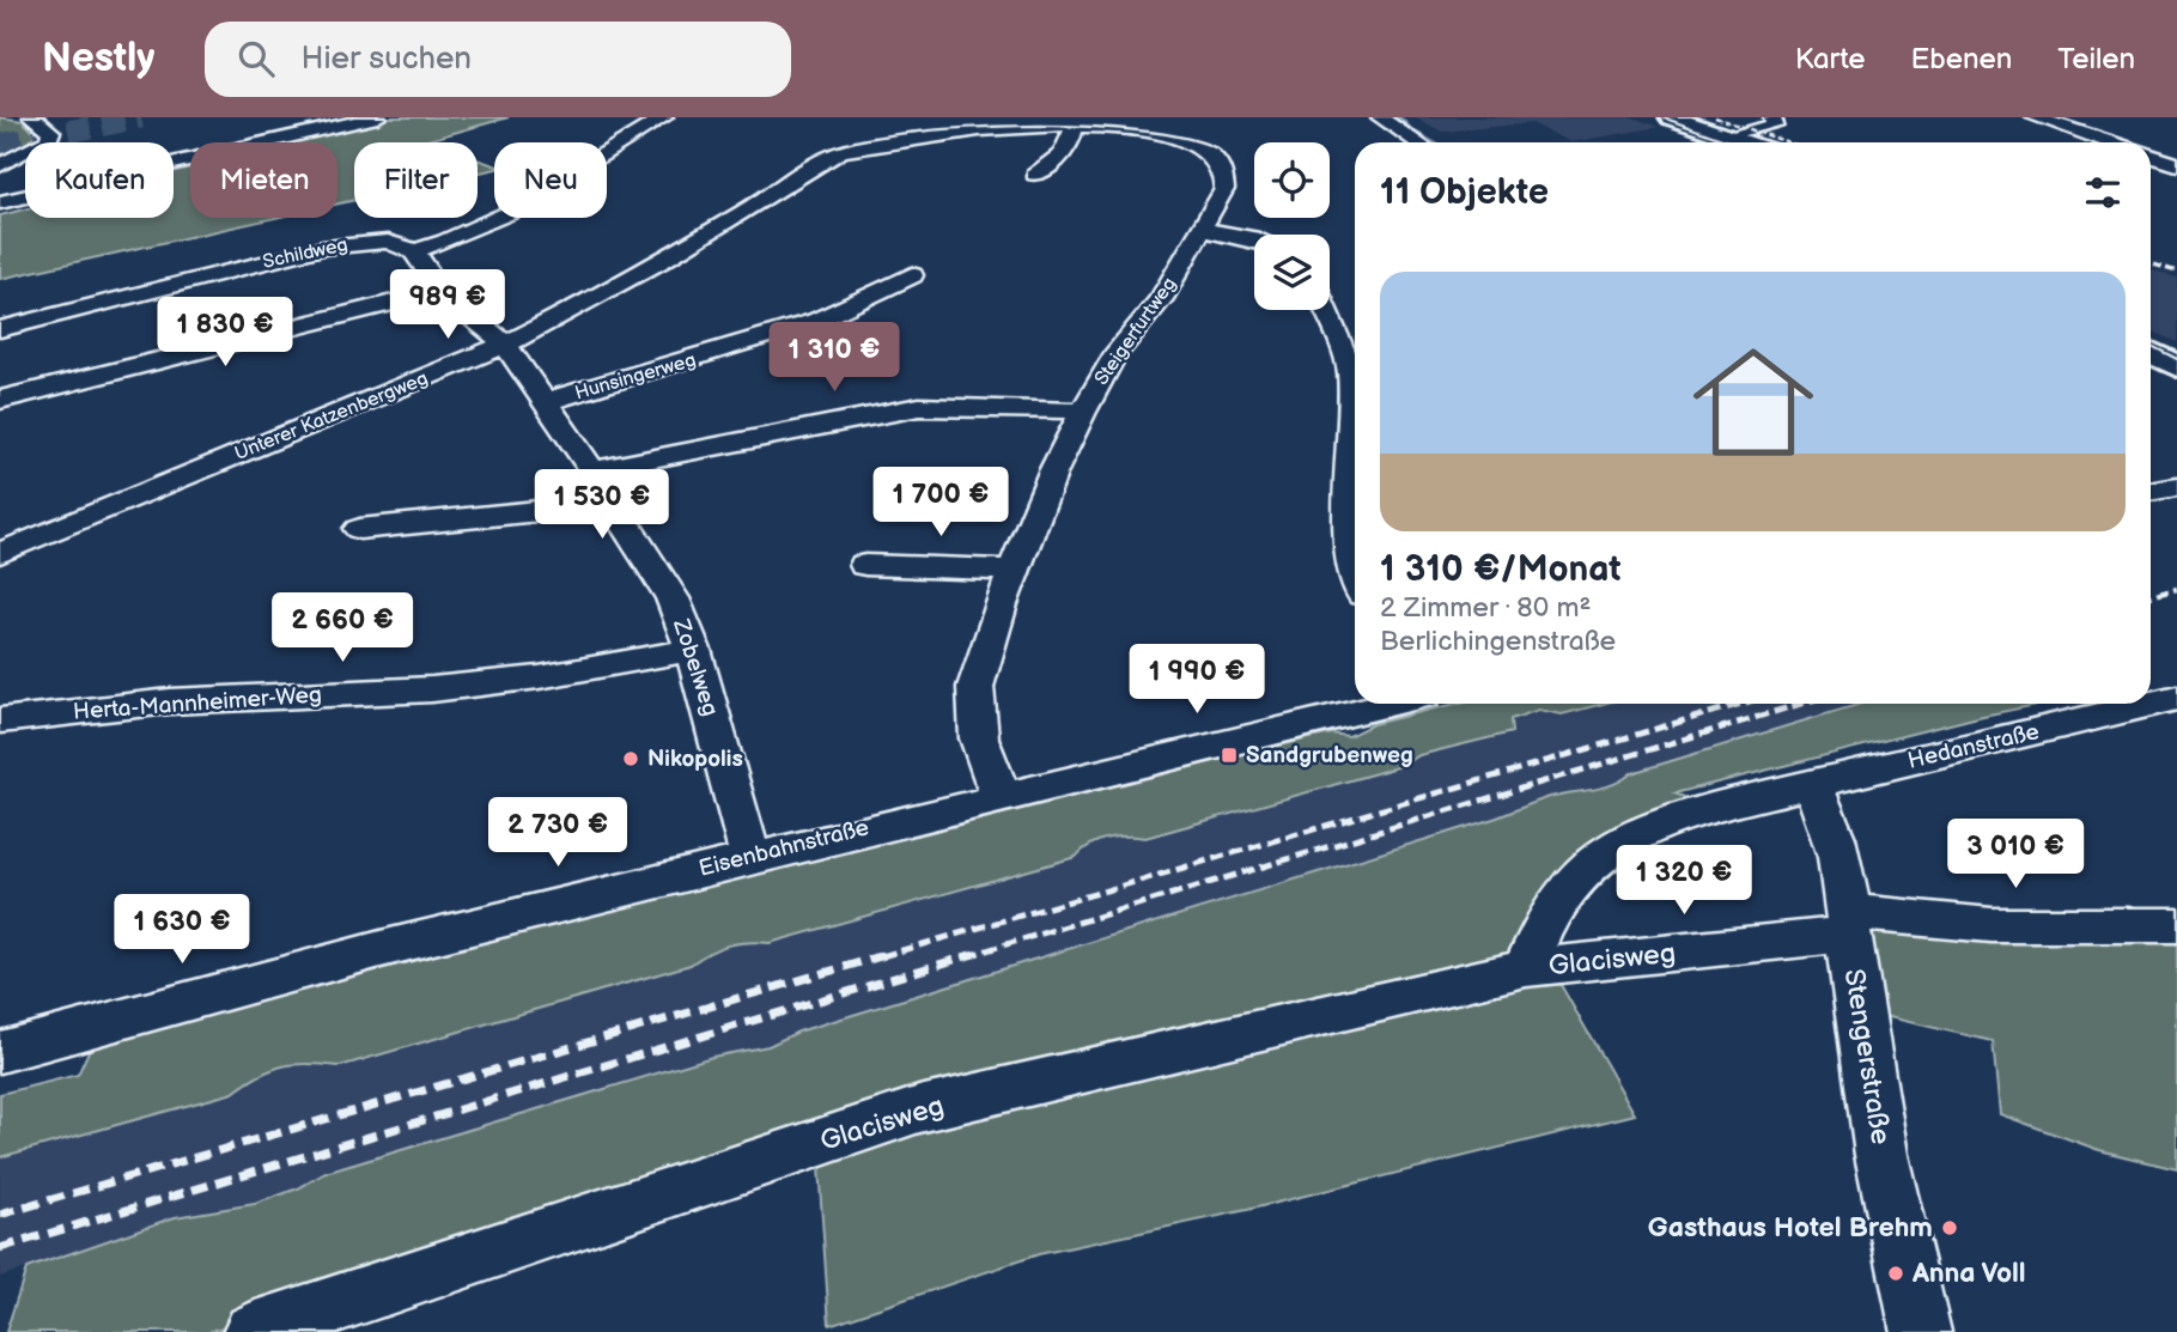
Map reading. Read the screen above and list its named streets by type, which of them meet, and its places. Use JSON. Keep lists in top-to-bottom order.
{
  "streets": {
    "street": [
      "Schildweg",
      "Steigerfurtweg",
      "Hunsingerweg",
      "Unterer Katzenbergweg",
      "Zobelweg",
      "Herta-Mannheimer-Weg",
      "Hedanstraße",
      "Eisenbahnstraße",
      "Glacisweg",
      "Stengerstraße"
    ]
  },
  "crossings": [
    ["Schildweg", "Zobelweg"],
    ["Steigerfurtweg", "Unterer Katzenbergweg"],
    ["Steigerfurtweg", "Eisenbahnstraße"],
    ["Hunsingerweg", "Zobelweg"],
    ["Unterer Katzenbergweg", "Zobelweg"],
    ["Zobelweg", "Herta-Mannheimer-Weg"],
    ["Zobelweg", "Eisenbahnstraße"],
    ["Hedanstraße", "Glacisweg"],
    ["Hedanstraße", "Stengerstraße"],
    ["Glacisweg", "Stengerstraße"]
  ],
  "places": {
    "transit": ["Sandgrubenweg"],
    "other": ["Nikopolis", "Gasthaus Hotel Brehm", "Anna Voll"]
  },
  "page": {
    "header": "Nestly",
    "search": "Hier suchen",
    "nav": ["Karte", "Ebenen", "Teilen"],
    "chip": [
      "Kaufen",
      "Mieten",
      "Filter",
      "Neu"
    ],
    "heading": "11 Objekte",
    "list": [
      {
        "name": "1 310 €/Monat",
        "note": "2 Zimmer · 80 m² · Berlichingenstraße"
      }
    ],
    "price": [
      "989 €",
      "1 830 €",
      "1 310 €",
      "1 700 €",
      "1 530 €",
      "2 660 €",
      "1 990 €",
      "2 730 €",
      "3 010 €",
      "1 320 €",
      "1 630 €"
    ]
  }
}
